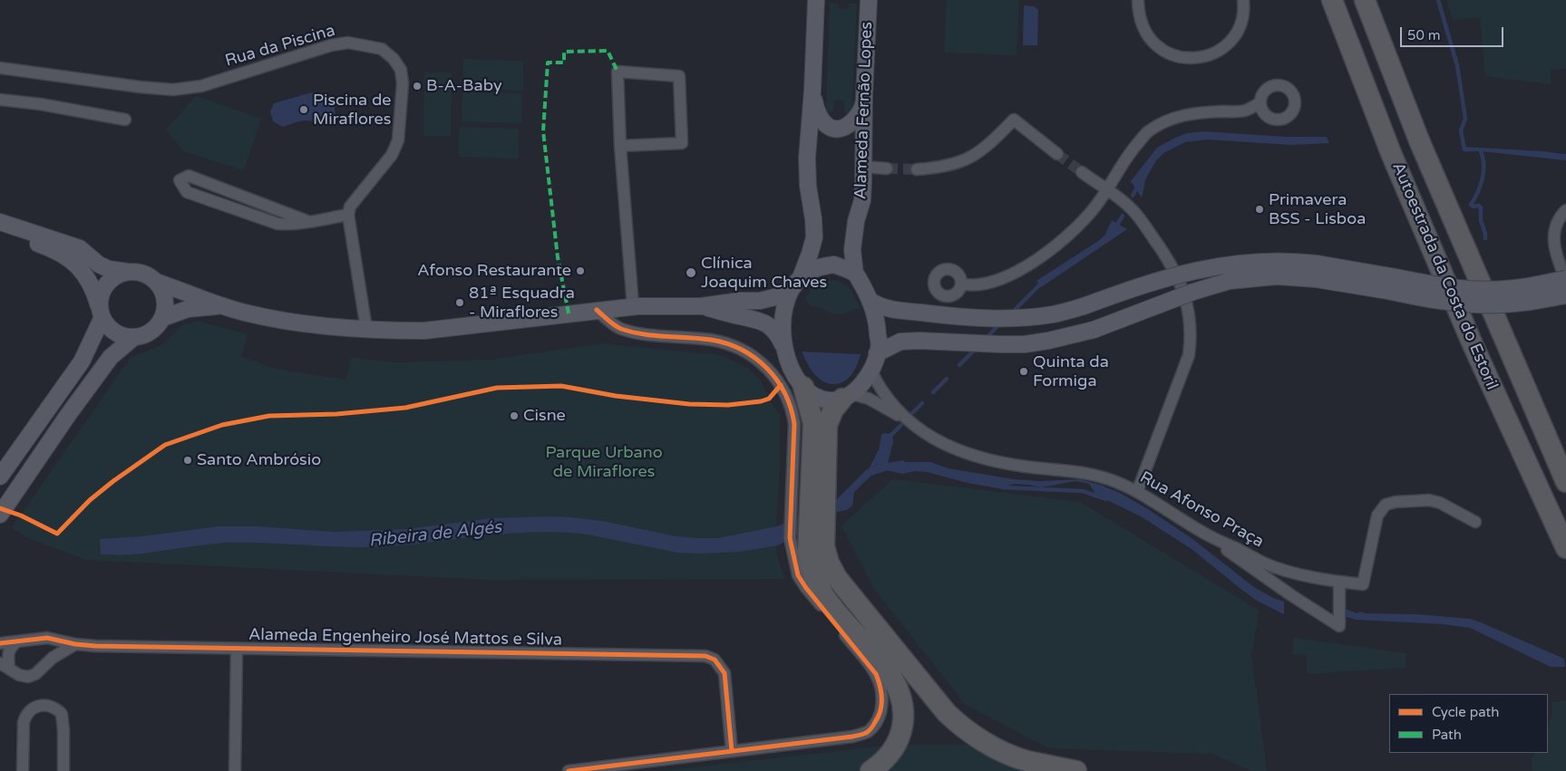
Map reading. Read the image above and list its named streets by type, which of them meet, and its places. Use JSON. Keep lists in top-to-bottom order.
{
  "streets": {
    "highway": ["Autoestrada da Costa do Estoril"],
    "street": [
      "Rua da Piscina",
      "Alameda Fernão Lopes",
      "Rua Afonso Praça",
      "Alameda Engenheiro José Mattos e Silva"
    ]
  },
  "crossings": [
    ["Alameda Fernão Lopes", "Rua Afonso Praça"]
  ],
  "water": ["Ribeira de Algés"],
  "parks": ["Parque Urbano de Miraflores"],
  "places": [
    "B-A-Baby",
    "Piscina de Miraflores",
    "Primavera BSS - Lisboa",
    "Afonso Restaurante",
    "Clínica Joaquim Chaves",
    "81ª Esquadra - Miraflores",
    "Quinta da Formiga",
    "Cisne",
    "Santo Ambrósio"
  ],
  "legend": ["Cycle path", "Path"],
  "scale_bar": "50 m"
}
